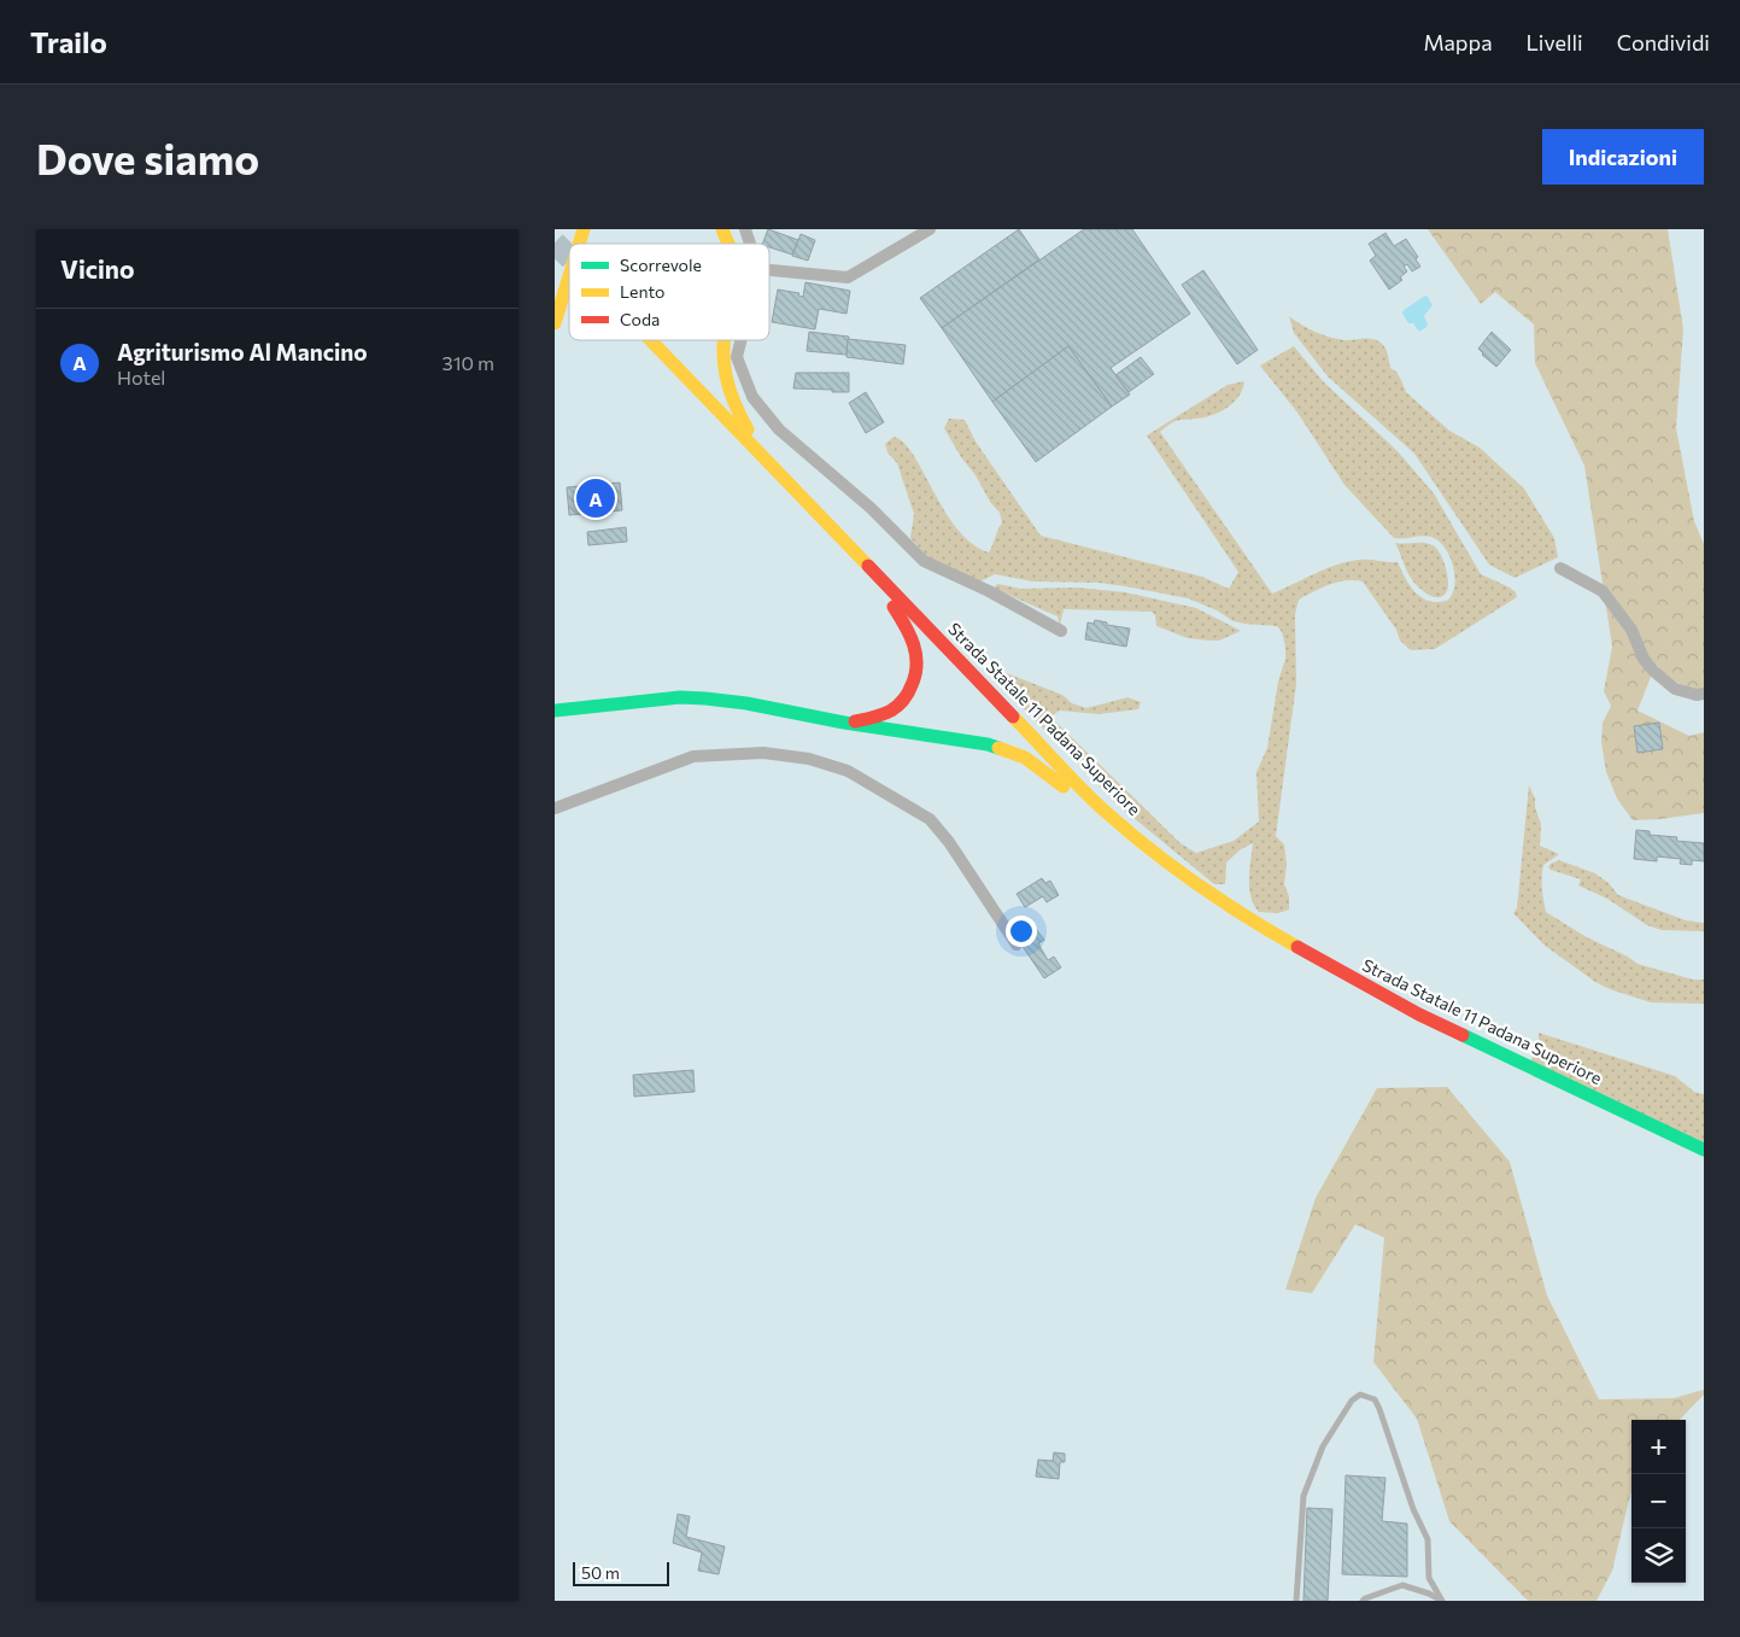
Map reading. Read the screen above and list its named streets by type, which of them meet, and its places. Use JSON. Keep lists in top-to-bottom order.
{
  "streets": {
    "main road": ["Strada Statale 11 Padana Superiore"]
  },
  "legend": ["Scorrevole", "Lento", "Coda"],
  "scale_bar": "50 m",
  "page": {
    "header": "Trailo",
    "nav": ["Mappa", "Livelli", "Condividi"],
    "buttons": "Indicazioni",
    "title": "Dove siamo",
    "heading": "Vicino",
    "list": [
      {
        "mark": "A",
        "name": "Agriturismo Al Mancino",
        "note": "Hotel",
        "value": "310 m"
      }
    ],
    "pins": "A",
    "map_buttons": ["+", "−"],
    "scale": "50 m"
  }
}
